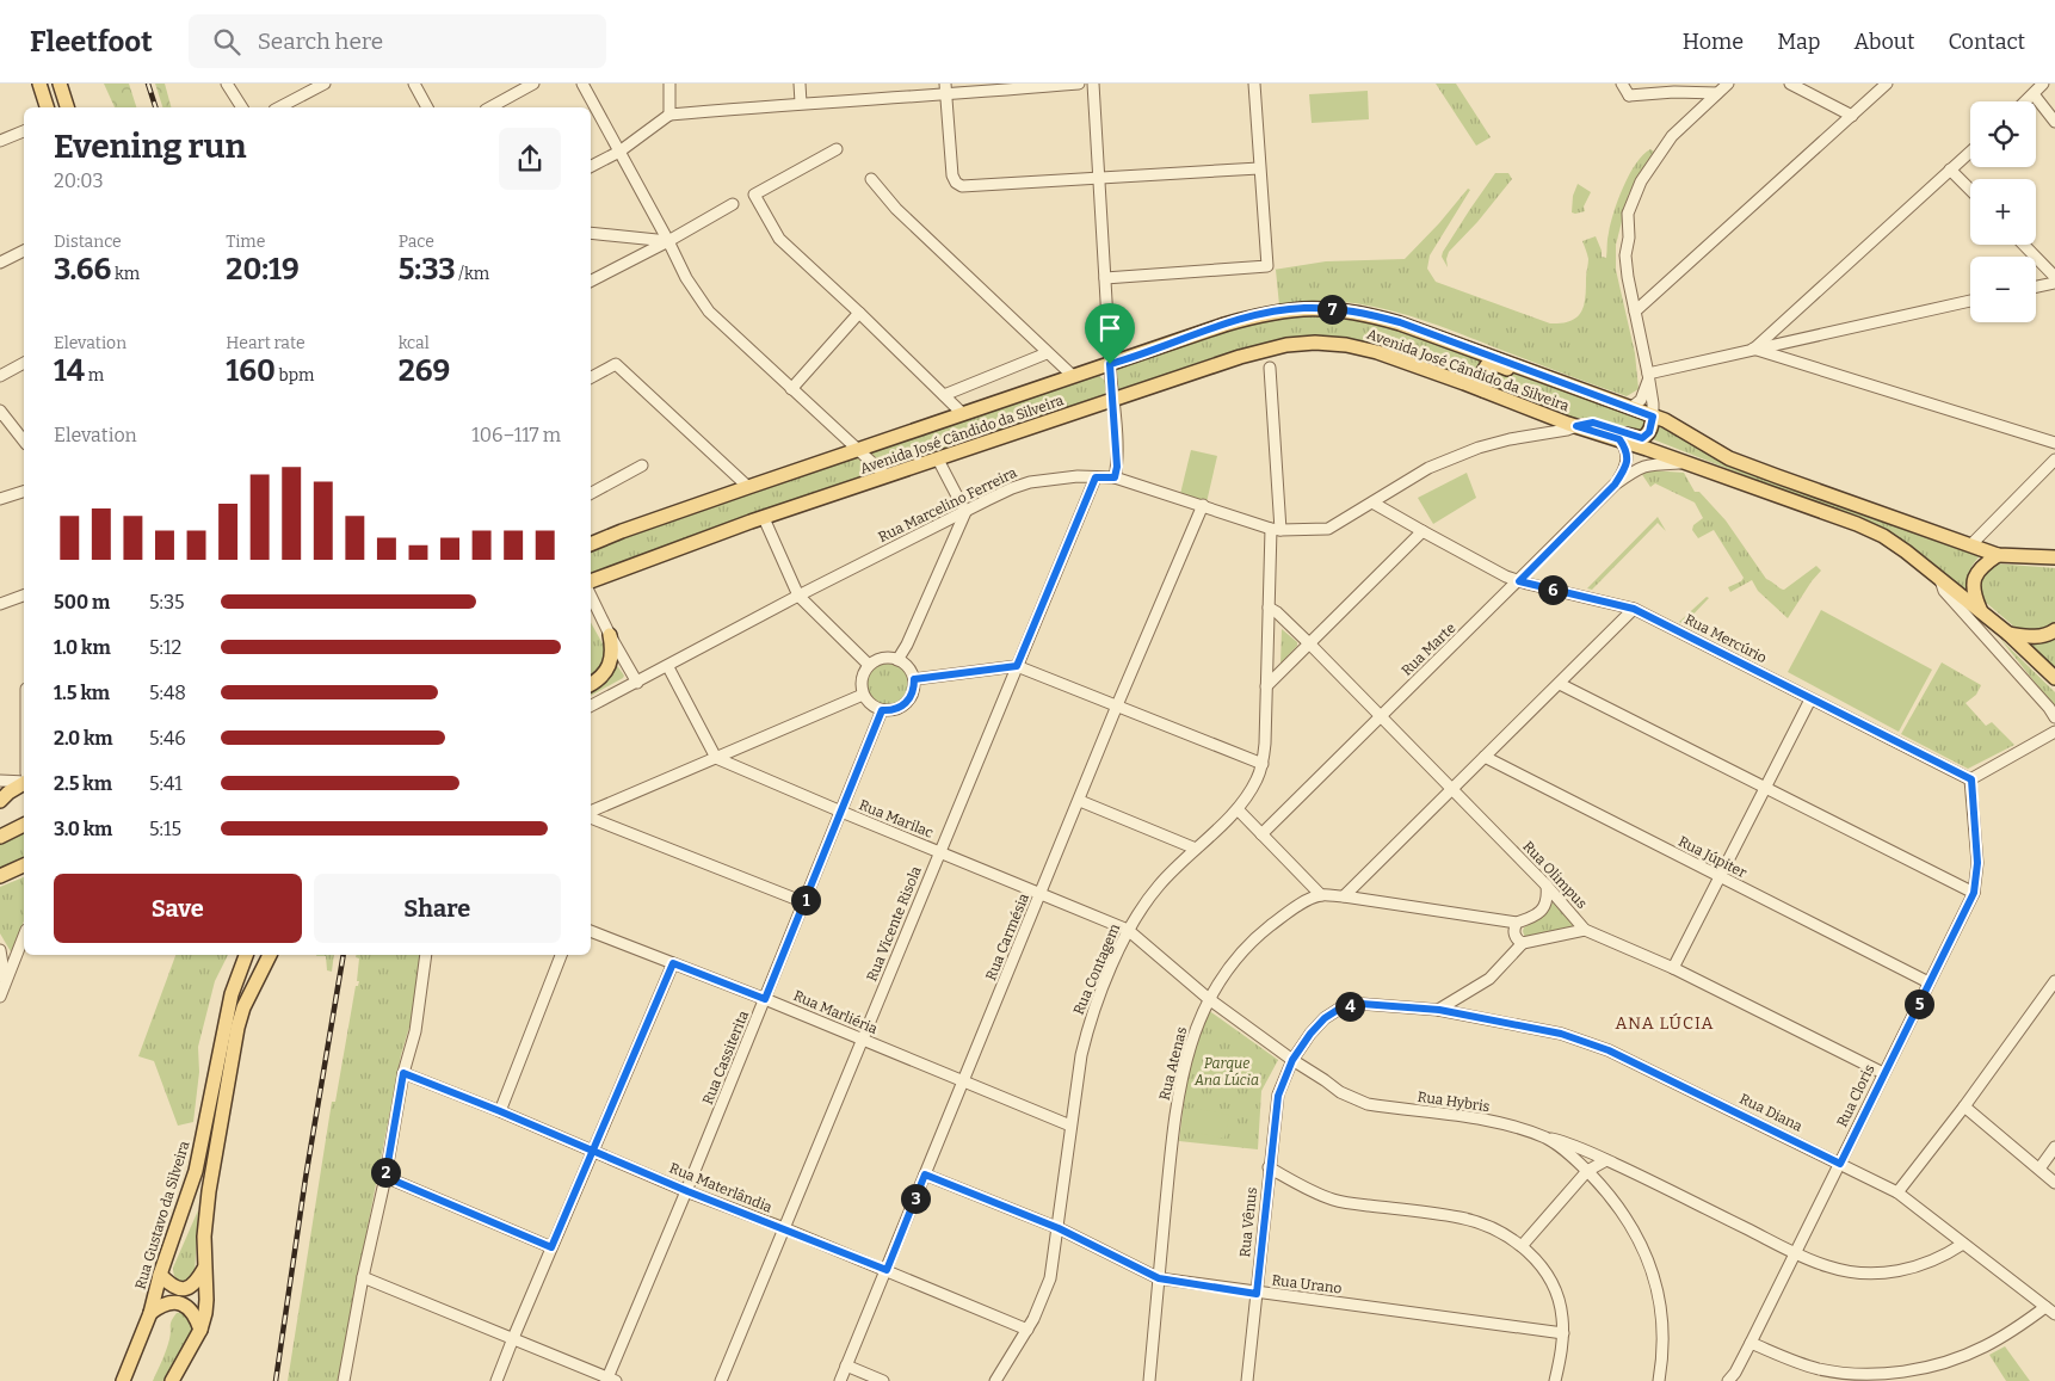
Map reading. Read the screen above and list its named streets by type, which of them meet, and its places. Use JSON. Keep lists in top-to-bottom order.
{
  "streets": {
    "main road": ["Avenida José Cândido da Silveira", "Rua Gustavo da Silveira"],
    "street": [
      "Rua Marcelino Ferreira",
      "Rua Mercúrio",
      "Rua Marte",
      "Rua Marilac",
      "Rua Júpiter",
      "Rua Olimpus",
      "Rua Vicente Risola",
      "Rua Carmésia",
      "Rua Contagem",
      "Rua Marliéria",
      "Rua Cassiterita",
      "Rua Atenas",
      "Rua Cloris",
      "Rua Hybris",
      "Rua Diana",
      "Rua Materlândia",
      "Rua Vênus",
      "Rua Urano"
    ]
  },
  "crossings": [
    ["Avenida José Cândido da Silveira", "Rua Marcelino Ferreira"],
    ["Avenida José Cândido da Silveira", "Rua Marte"],
    ["Rua Marcelino Ferreira", "Rua Mercúrio"],
    ["Rua Marcelino Ferreira", "Rua Vicente Risola"],
    ["Rua Marcelino Ferreira", "Rua Carmésia"],
    ["Rua Marcelino Ferreira", "Rua Contagem"],
    ["Rua Mercúrio", "Rua Marte"],
    ["Rua Mercúrio", "Rua Cloris"],
    ["Rua Marte", "Rua Olimpus"],
    ["Rua Marilac", "Rua Vicente Risola"],
    ["Rua Marilac", "Rua Carmésia"],
    ["Rua Marilac", "Rua Contagem"],
    ["Rua Marilac", "Rua Cassiterita"],
    ["Rua Marilac", "Rua Hybris"],
    ["Rua Júpiter", "Rua Cloris"],
    ["Rua Olimpus", "Rua Contagem"],
    ["Rua Olimpus", "Rua Cloris"],
    ["Rua Vicente Risola", "Rua Marliéria"],
    ["Rua Vicente Risola", "Rua Materlândia"],
    ["Rua Carmésia", "Rua Marliéria"],
    ["Rua Carmésia", "Rua Materlândia"],
    ["Rua Carmésia", "Rua Urano"],
    ["Rua Contagem", "Rua Marliéria"],
    ["Rua Contagem", "Rua Hybris"],
    ["Rua Contagem", "Rua Materlândia"],
    ["Rua Contagem", "Rua Urano"],
    ["Rua Marliéria", "Rua Cassiterita"],
    ["Rua Cassiterita", "Rua Materlândia"],
    ["Rua Atenas", "Rua Hybris"],
    ["Rua Atenas", "Rua Urano"],
    ["Rua Cloris", "Rua Diana"],
    ["Rua Hybris", "Rua Vênus"],
    ["Rua Diana", "Rua Vênus"],
    ["Rua Vênus", "Rua Urano"]
  ],
  "districts": ["ANA LÚCIA"],
  "parks": ["Parque Ana Lúcia"],
  "page": {
    "header": "Fleetfoot",
    "search": "Search here",
    "nav": [
      "Home",
      "Map",
      "About",
      "Contact"
    ],
    "map_buttons": ["+", "−"],
    "heading": ["Evening run", "20:03"],
    "stats": [
      ["Distance", "3.66 km"],
      ["Time", "20:19"],
      ["Pace", "5:33 /km"],
      ["Elevation", "14 m"],
      ["Heart rate", "160 bpm"],
      ["kcal", "269"]
    ],
    "pins": [
      "7",
      "6",
      "1",
      "5",
      "4",
      "2",
      "3"
    ],
    "chart": ["Elevation", "106–117 m"],
    "list": [
      {
        "name": "500 m",
        "note": "5:35"
      },
      {
        "name": "1.0 km",
        "note": "5:12"
      },
      {
        "name": "1.5 km",
        "note": "5:48"
      },
      {
        "name": "2.0 km",
        "note": "5:46"
      },
      {
        "name": "2.5 km",
        "note": "5:41"
      },
      {
        "name": "3.0 km",
        "note": "5:15"
      }
    ],
    "buttons": ["Save", "Share"]
  }
}
